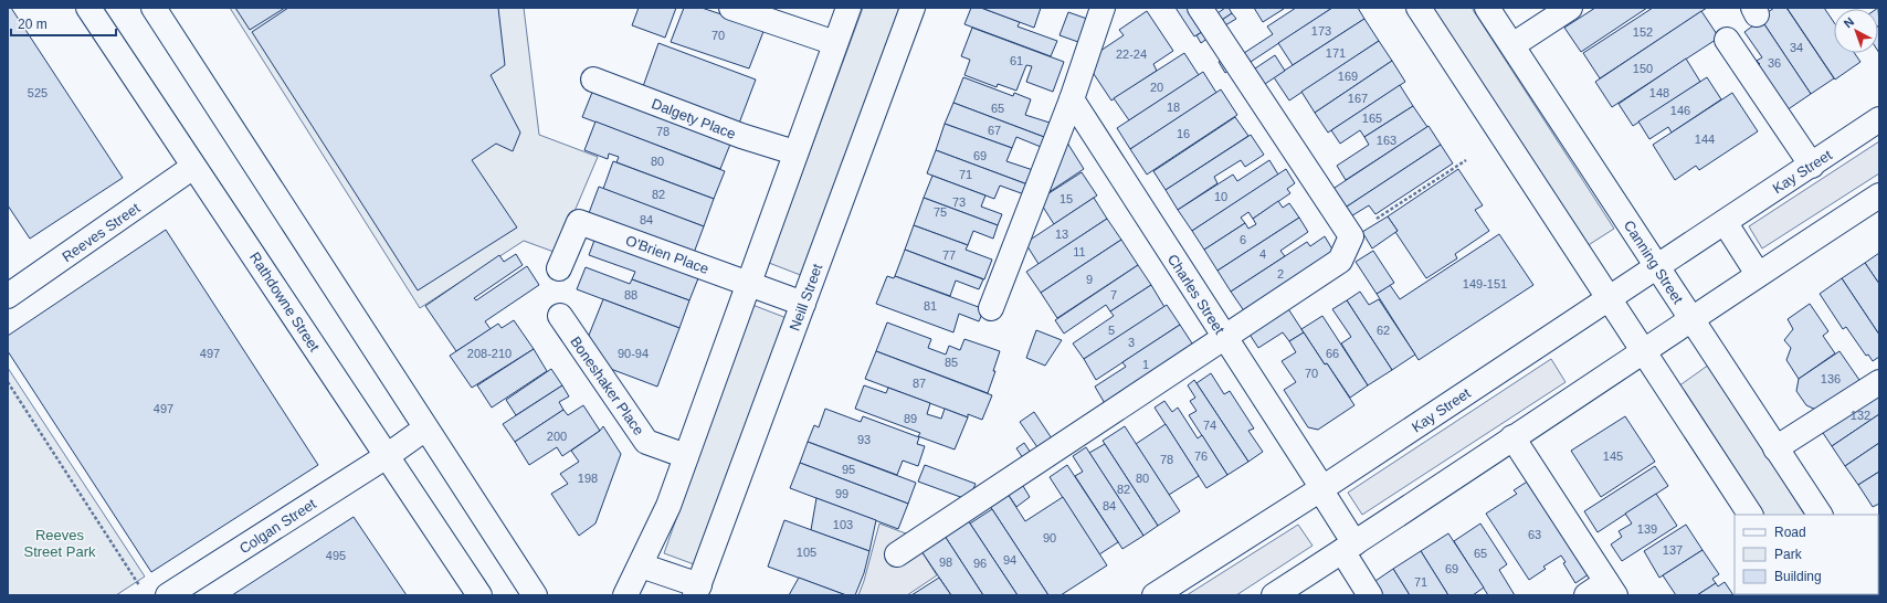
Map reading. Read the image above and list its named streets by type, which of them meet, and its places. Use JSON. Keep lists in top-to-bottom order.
{
  "streets": {
    "street": [
      "Dalgety Place",
      "Kay Street",
      "Reeves Street",
      "O'Brien Place",
      "Canning Street",
      "Charles Street",
      "Neill Street",
      "Rathdowne Street",
      "Boneshaker Place",
      "Colgan Street"
    ]
  },
  "crossings": [
    ["Kay Street", "Canning Street"],
    ["Kay Street", "Charles Street"],
    ["Reeves Street", "Rathdowne Street"],
    ["O'Brien Place", "Neill Street"],
    ["Rathdowne Street", "Colgan Street"]
  ],
  "parks": ["Reeves Street Park"],
  "house_numbers": [
    "173",
    "152",
    "70",
    "34",
    "171",
    "22-24",
    "61",
    "36",
    "150",
    "169",
    "20",
    "525",
    "148",
    "167",
    "18",
    "65",
    "146",
    "165",
    "67",
    "78",
    "16",
    "144",
    "163",
    "69",
    "80",
    "71",
    "82",
    "10",
    "15",
    "73",
    "75",
    "84",
    "13",
    "6",
    "11",
    "4",
    "77",
    "2",
    "9",
    "149-151",
    "88",
    "7",
    "81",
    "5",
    "62",
    "3",
    "497",
    "208-210",
    "90-94",
    "66",
    "85",
    "1",
    "70",
    "136",
    "87",
    "497",
    "132",
    "89",
    "74",
    "200",
    "93",
    "76",
    "145",
    "78",
    "95",
    "198",
    "80",
    "82",
    "99",
    "84",
    "103",
    "139",
    "63",
    "90",
    "137",
    "105",
    "65",
    "495",
    "94",
    "98",
    "96",
    "69",
    "71"
  ],
  "legend": ["Road", "Park", "Building"],
  "scale_bar": "20 m",
  "north": "top left"
}
